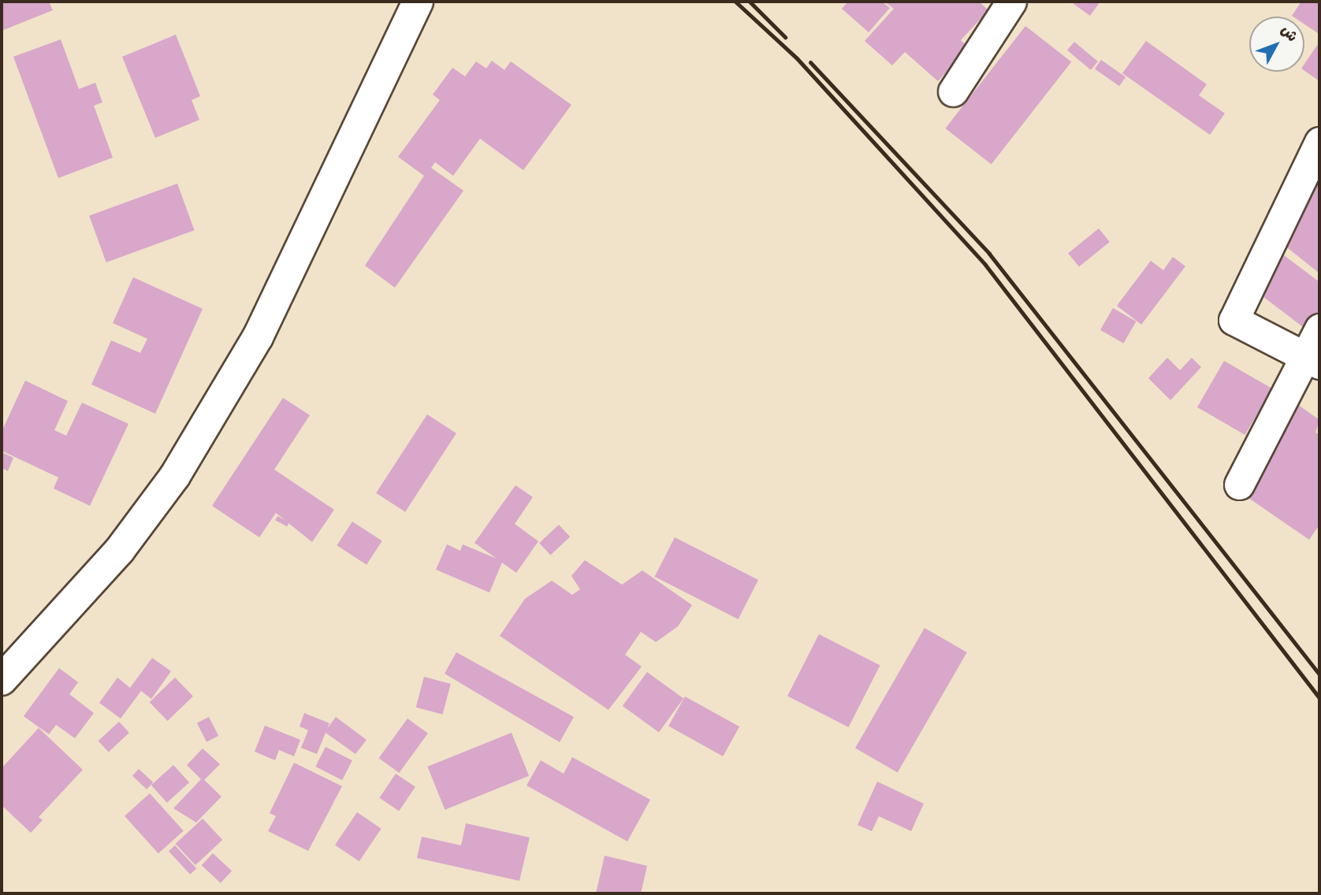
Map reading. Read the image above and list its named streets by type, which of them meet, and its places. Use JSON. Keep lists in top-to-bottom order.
{
  "north": "top right"
}
